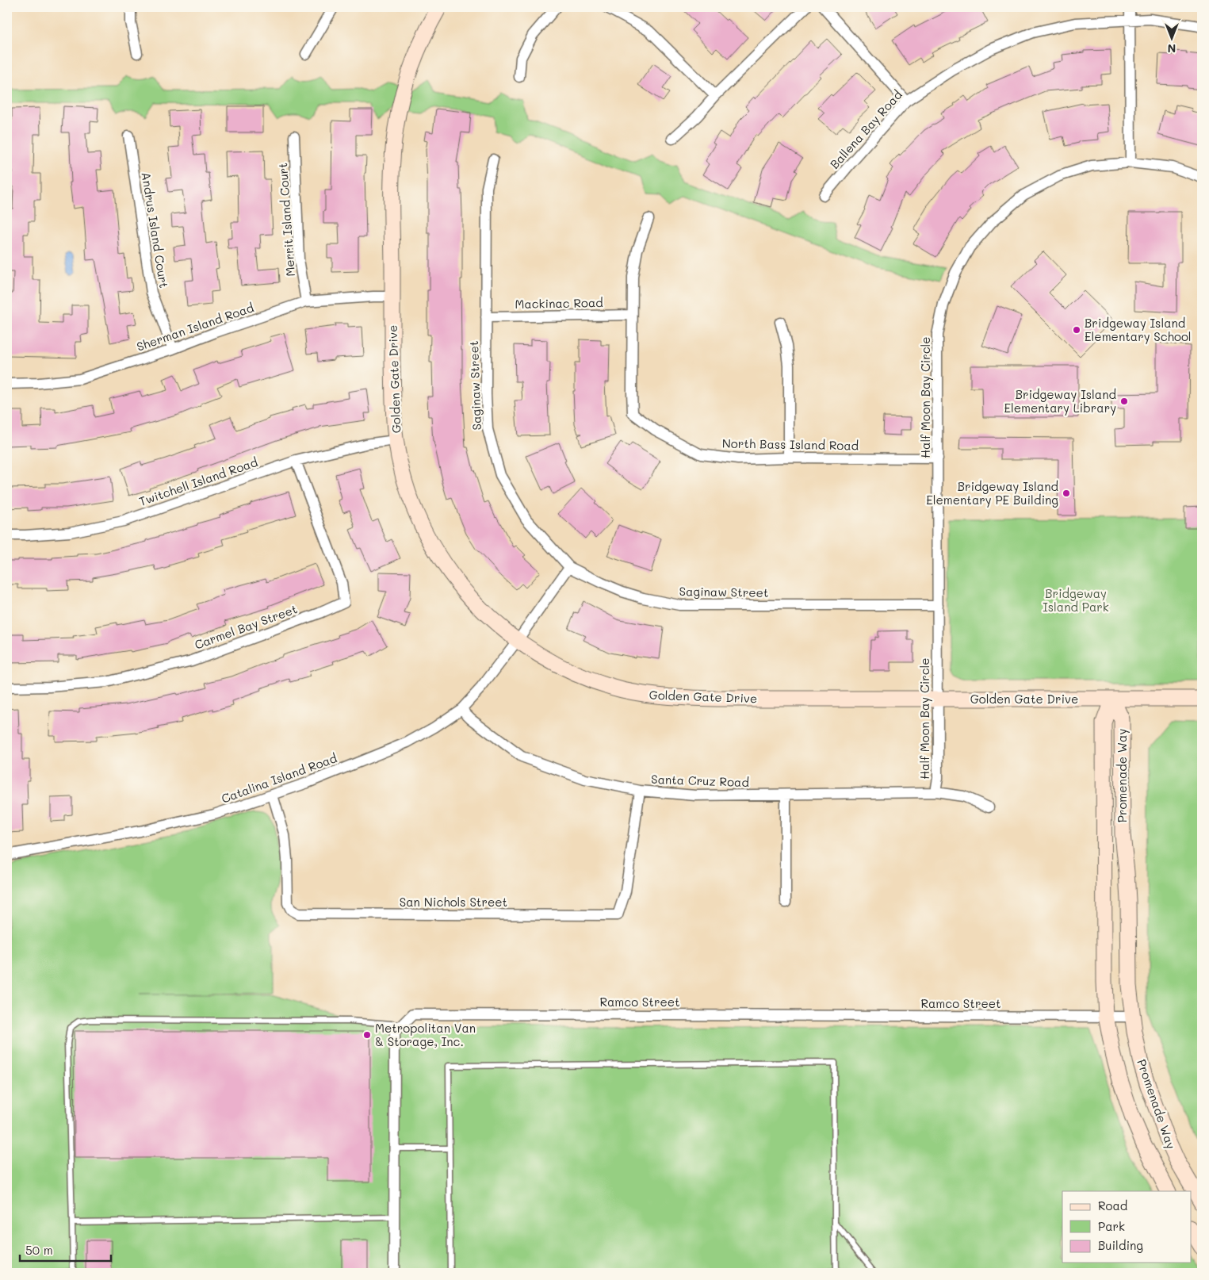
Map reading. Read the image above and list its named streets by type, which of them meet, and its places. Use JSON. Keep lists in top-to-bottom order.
{
  "streets": {
    "street": [
      "Ballena Bay Road",
      "Merrit Island Court",
      "Andrus Island Court",
      "Mackinac Road",
      "Sherman Island Road",
      "Golden Gate Drive",
      "Saginaw Street",
      "Half Moon Bay Circle",
      "North Bass Island Road",
      "Twitchell Island Road",
      "Carmel Bay Street",
      "Promenade Way",
      "Catalina Island Road",
      "Santa Cruz Road",
      "San Nichols Street",
      "Ramco Street"
    ]
  },
  "crossings": [
    ["Merrit Island Court", "Sherman Island Road"],
    ["Andrus Island Court", "Sherman Island Road"],
    ["Mackinac Road", "Saginaw Street"],
    ["Mackinac Road", "North Bass Island Road"],
    ["Sherman Island Road", "Golden Gate Drive"],
    ["Golden Gate Drive", "Half Moon Bay Circle"],
    ["Golden Gate Drive", "Twitchell Island Road"],
    ["Golden Gate Drive", "Promenade Way"],
    ["Golden Gate Drive", "Catalina Island Road"],
    ["Saginaw Street", "Half Moon Bay Circle"],
    ["Saginaw Street", "Catalina Island Road"],
    ["Half Moon Bay Circle", "North Bass Island Road"],
    ["Half Moon Bay Circle", "Santa Cruz Road"],
    ["Twitchell Island Road", "Carmel Bay Street"],
    ["Promenade Way", "Ramco Street"],
    ["Catalina Island Road", "Santa Cruz Road"],
    ["Catalina Island Road", "San Nichols Street"],
    ["Santa Cruz Road", "San Nichols Street"]
  ],
  "parks": ["Bridgeway Island Park"],
  "places": [
    "Bridgeway Island Elementary School",
    "Bridgeway Island Elementary Library",
    "Bridgeway Island Elementary PE Building",
    "Metropolitan Van & Storage, Inc."
  ],
  "legend": ["Road", "Park", "Building"],
  "scale_bar": "50 m",
  "north": "bottom"
}
